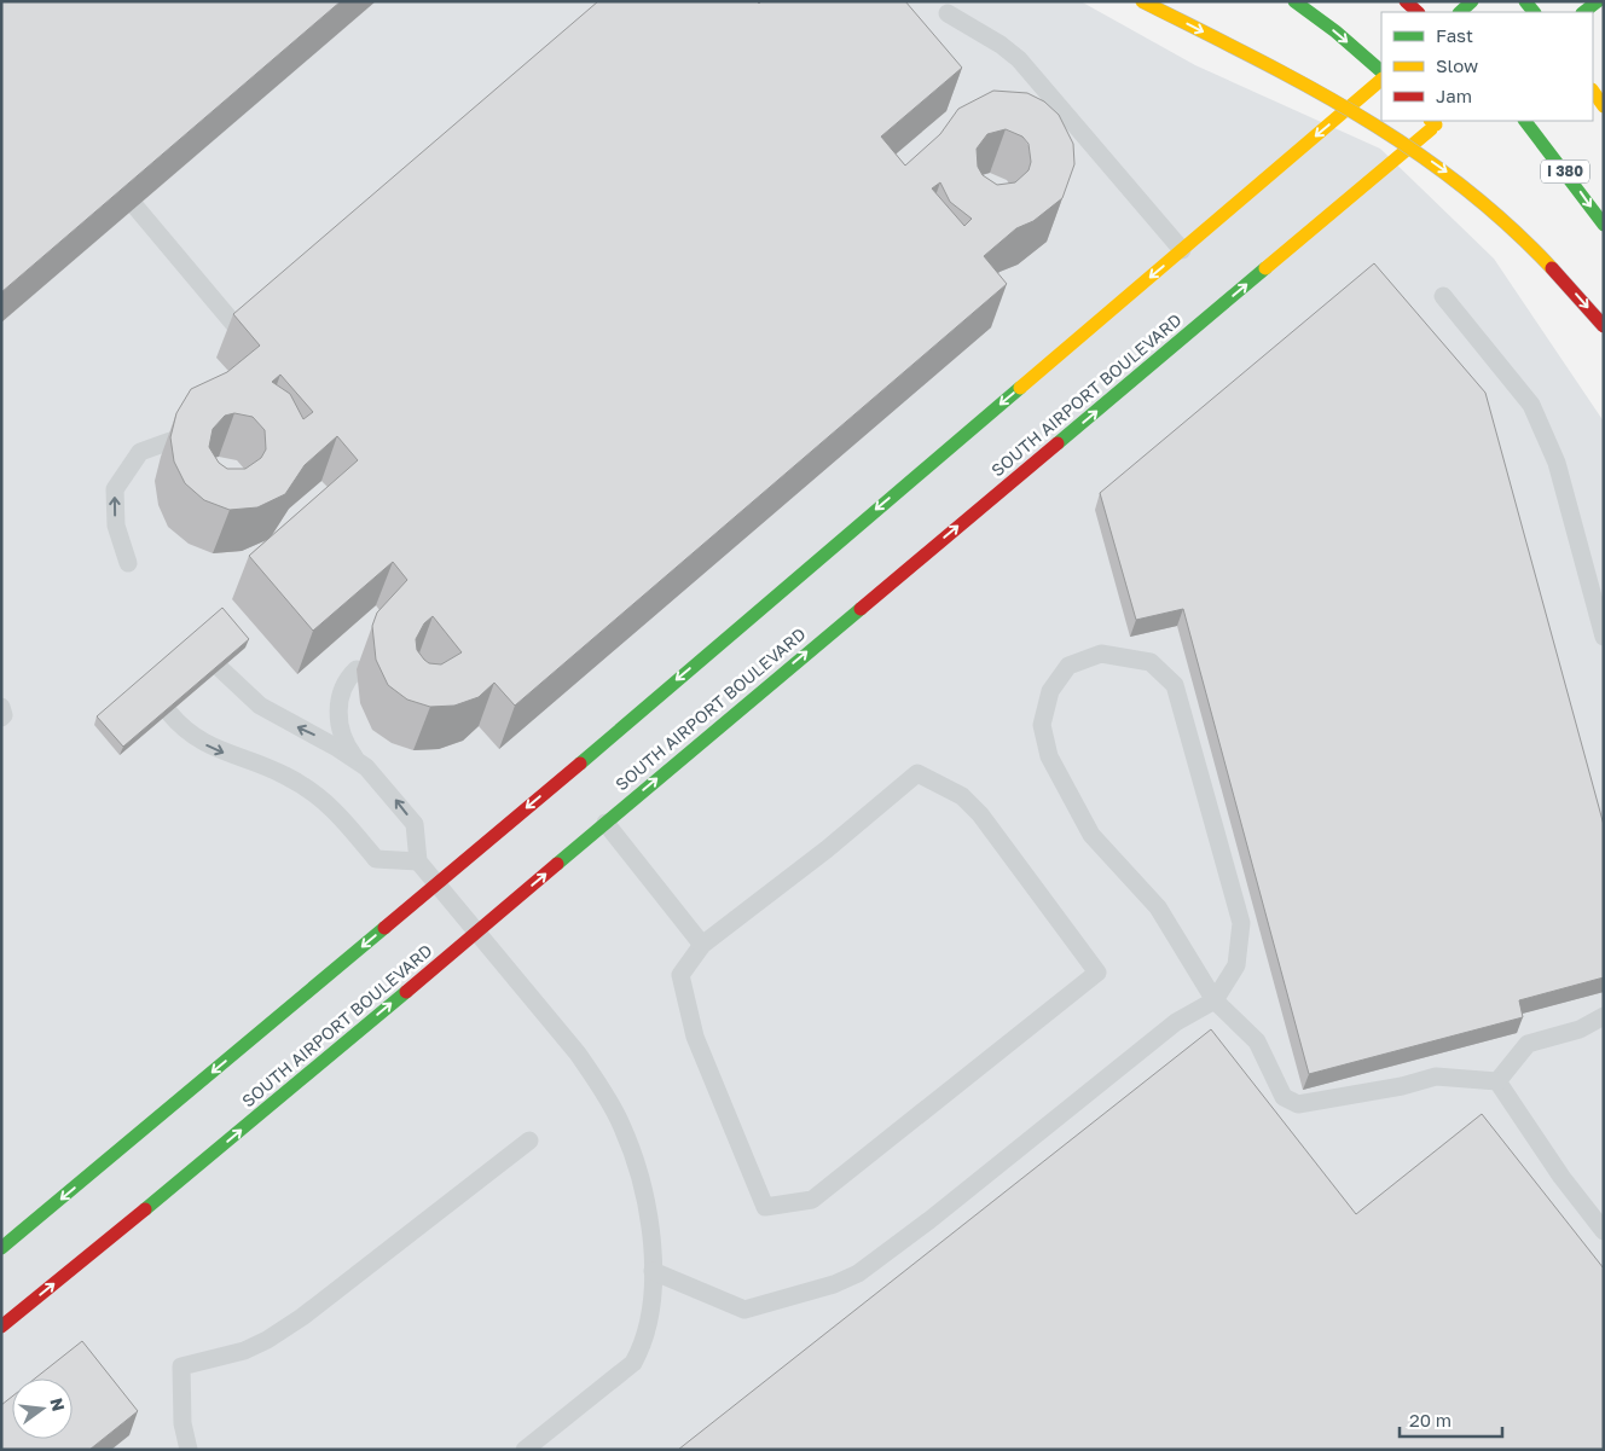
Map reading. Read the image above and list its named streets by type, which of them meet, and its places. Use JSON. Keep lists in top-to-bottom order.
{
  "streets": {
    "main road": ["I 380", "SOUTH AIRPORT BOULEVARD"]
  },
  "legend": ["Fast", "Slow", "Jam"],
  "scale_bar": "20 m",
  "north": "right"
}
